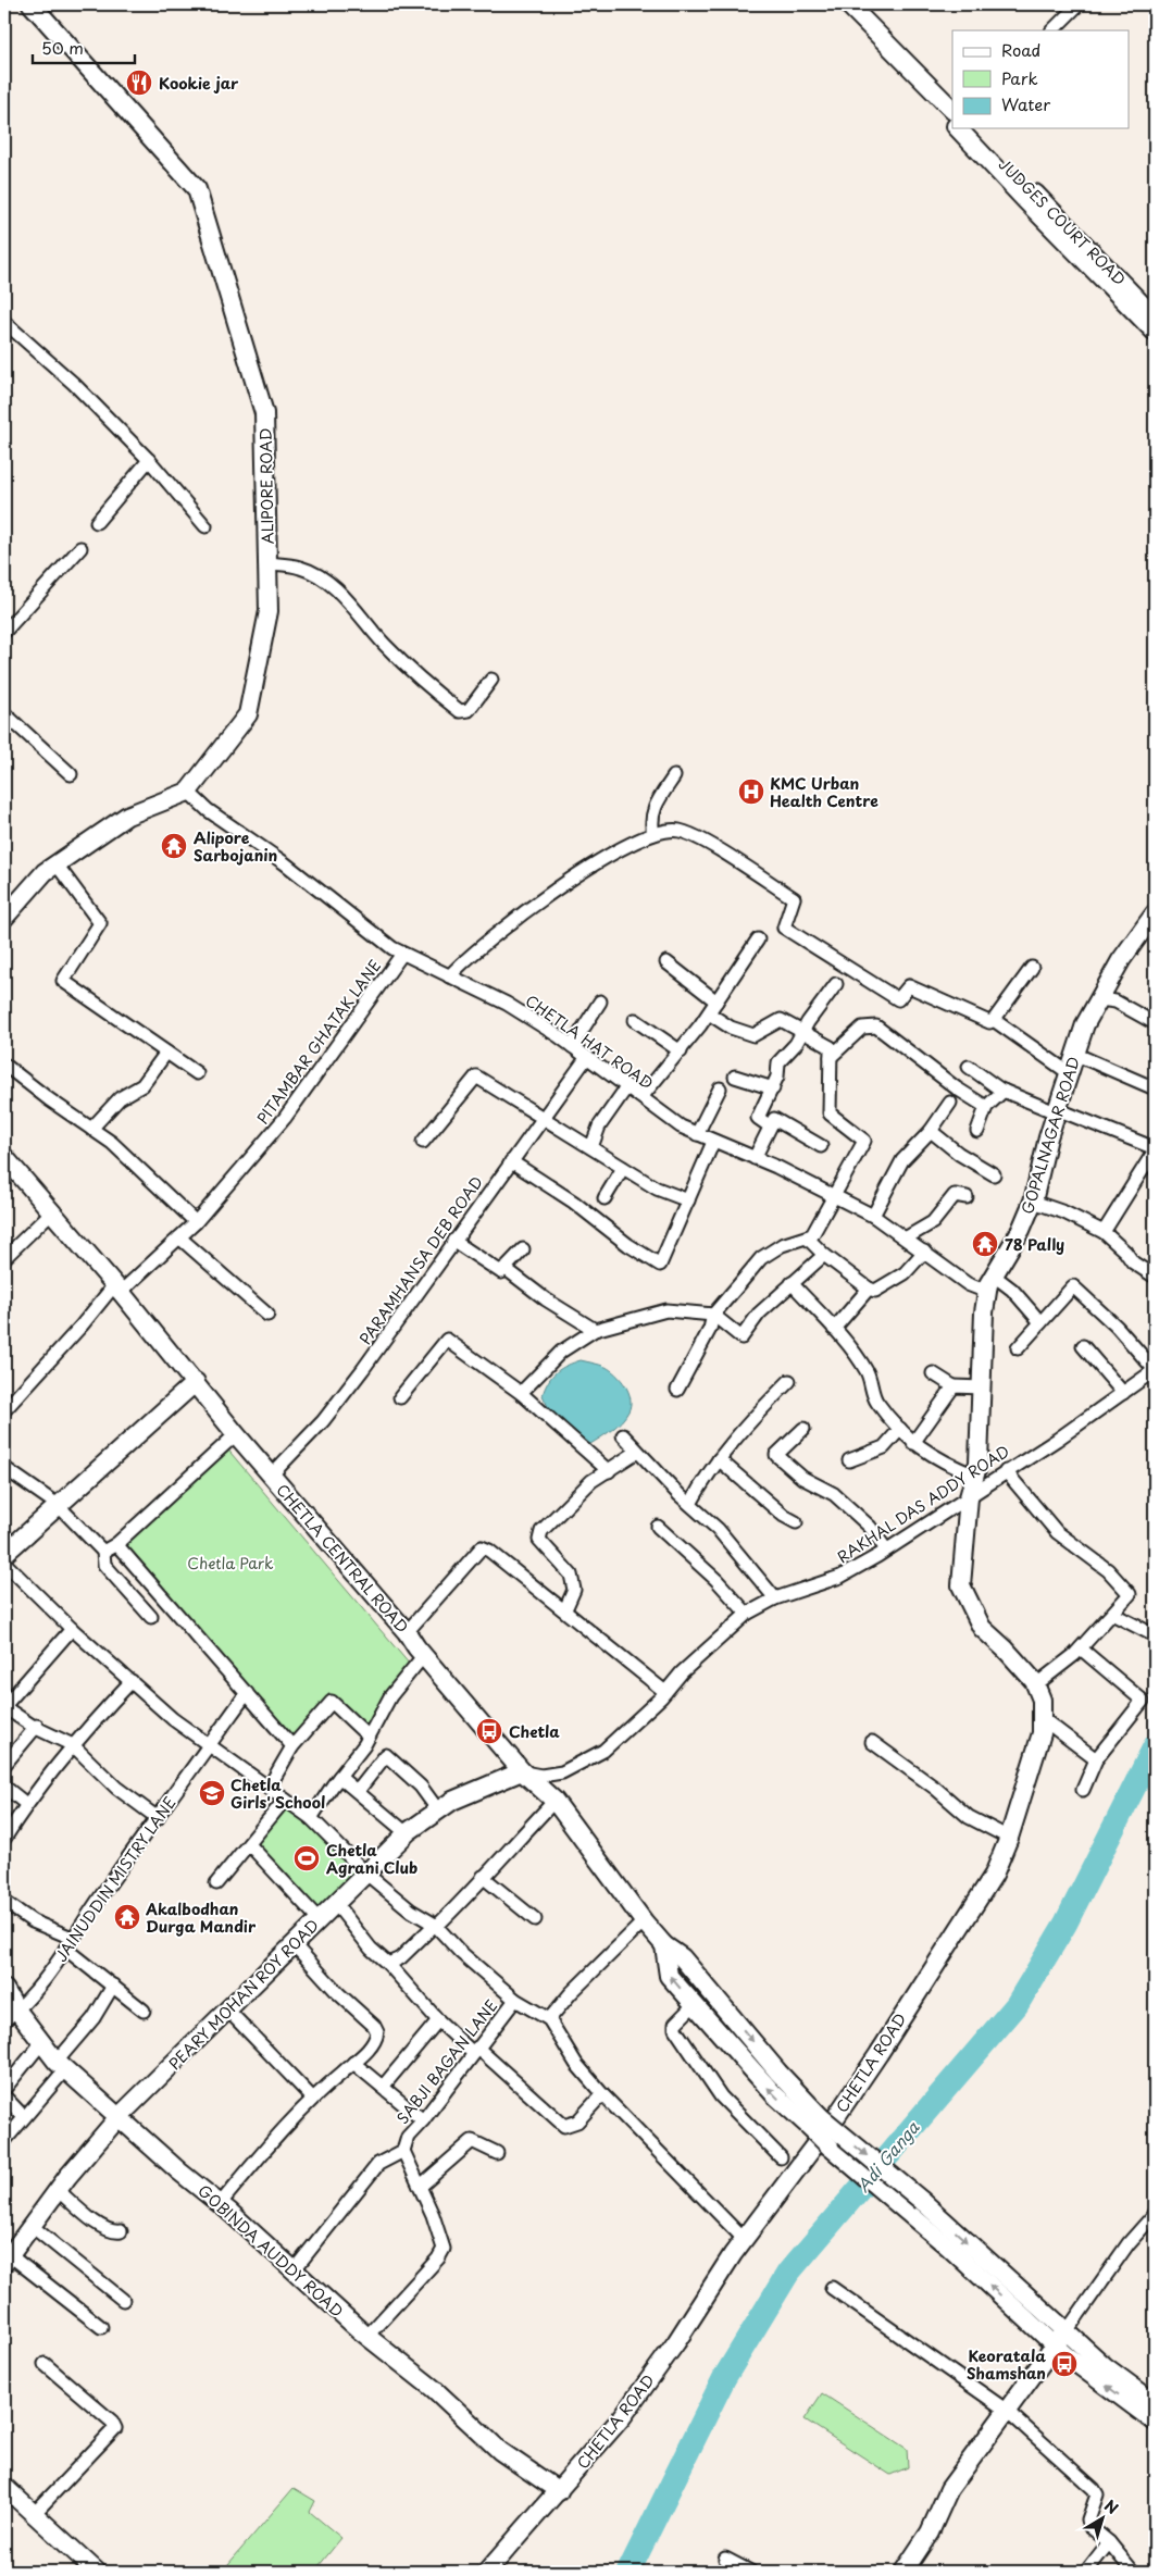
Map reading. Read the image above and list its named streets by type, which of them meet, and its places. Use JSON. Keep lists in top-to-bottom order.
{
  "streets": {
    "main road": [
      "JUDGES COURT ROAD",
      "ALIPORE ROAD",
      "GOPALNAGAR ROAD",
      "CHETLA CENTRAL ROAD",
      "PEARY MOHAN ROY ROAD",
      "CHETLA ROAD",
      "GOBINDA AUDDY ROAD"
    ],
    "street": [
      "PITAMBAR GHATAK LANE",
      "CHETLA HAT ROAD",
      "PARAMHANSA DEB ROAD",
      "RAKHAL DAS ADDY ROAD",
      "JAINUDDIN MISTRY LANE",
      "SABJI BAGAN LANE"
    ]
  },
  "crossings": [
    ["ALIPORE ROAD", "CHETLA HAT ROAD"],
    ["PITAMBAR GHATAK LANE", "CHETLA HAT ROAD"],
    ["PITAMBAR GHATAK LANE", "CHETLA CENTRAL ROAD"],
    ["CHETLA HAT ROAD", "GOPALNAGAR ROAD"],
    ["CHETLA HAT ROAD", "PARAMHANSA DEB ROAD"],
    ["GOPALNAGAR ROAD", "RAKHAL DAS ADDY ROAD"],
    ["GOPALNAGAR ROAD", "CHETLA ROAD"],
    ["PARAMHANSA DEB ROAD", "CHETLA CENTRAL ROAD"],
    ["RAKHAL DAS ADDY ROAD", "CHETLA CENTRAL ROAD"],
    ["RAKHAL DAS ADDY ROAD", "PEARY MOHAN ROY ROAD"],
    ["RAKHAL DAS ADDY ROAD", "CHETLA ROAD"],
    ["CHETLA CENTRAL ROAD", "PEARY MOHAN ROY ROAD"],
    ["JAINUDDIN MISTRY LANE", "GOBINDA AUDDY ROAD"],
    ["PEARY MOHAN ROY ROAD", "GOBINDA AUDDY ROAD"],
    ["CHETLA ROAD", "GOBINDA AUDDY ROAD"]
  ],
  "water": ["Adi Ganga"],
  "parks": ["Chetla Park"],
  "places": {
    "restaurant": ["Kookie jar"],
    "hospital": ["KMC Urban Health Centre"],
    "temple": ["Alipore Sarbojanin", "78 Pally", "Akalbodhan Durga Mandir"],
    "bus stop": ["Chetla", "Keoratala Shamshan"],
    "school or university": ["Chetla Girls' School"],
    "sports": ["Chetla Agrani Club"]
  },
  "legend": ["Road", "Park", "Water"],
  "scale_bar": "50 m",
  "north": "top right"
}
